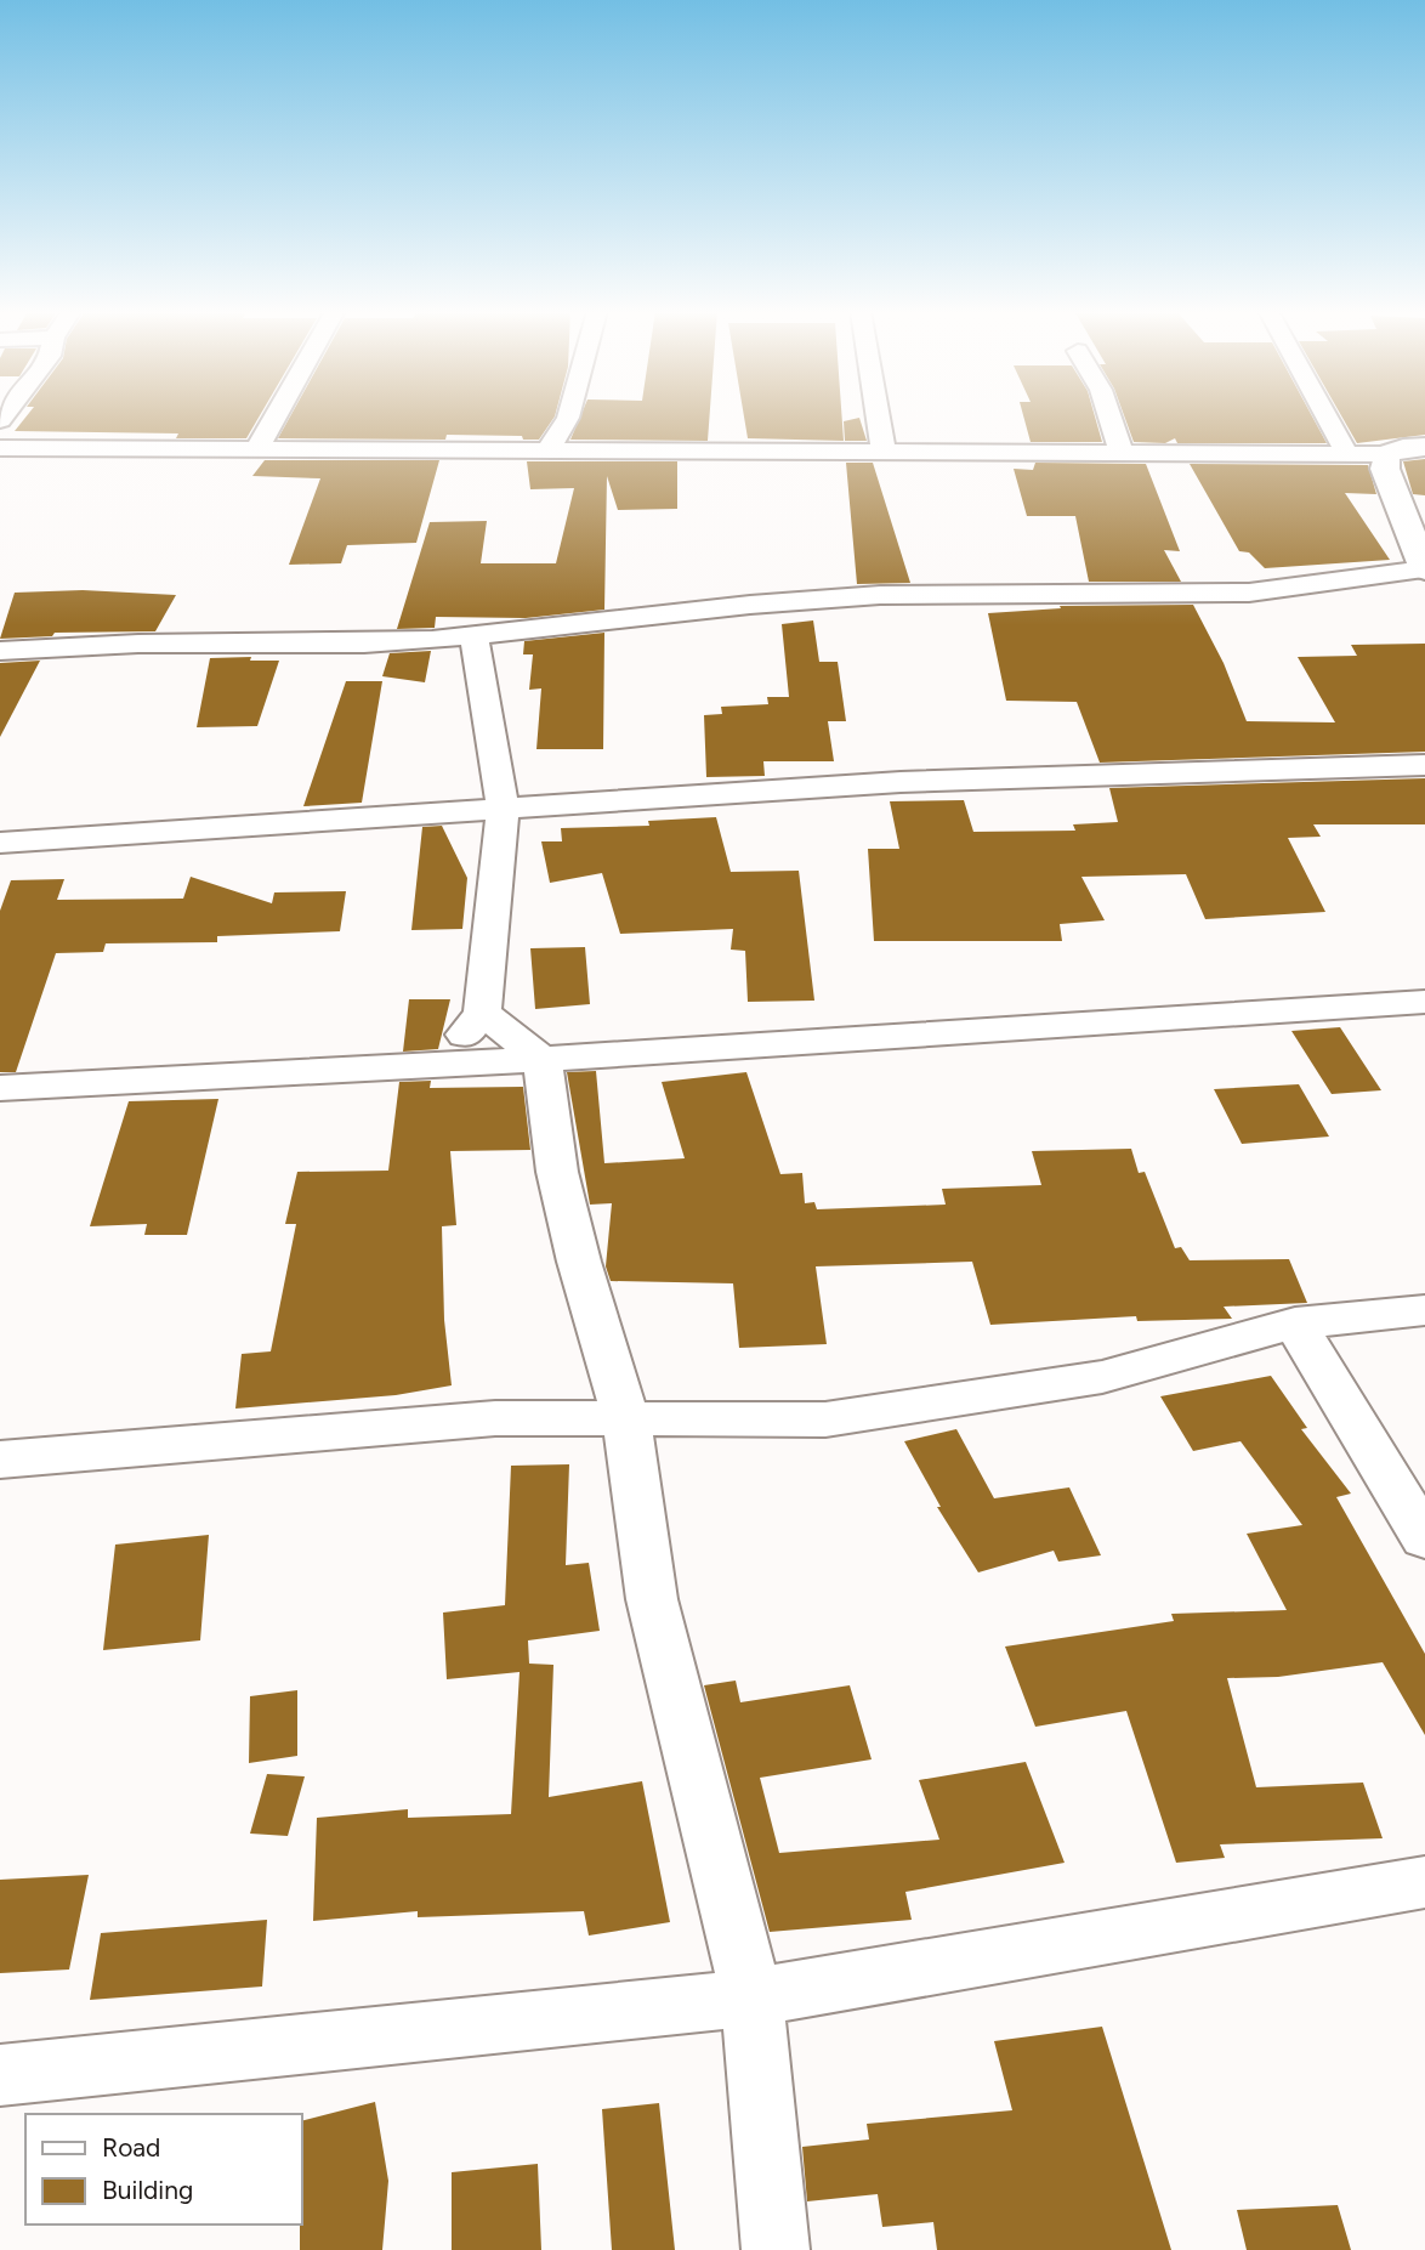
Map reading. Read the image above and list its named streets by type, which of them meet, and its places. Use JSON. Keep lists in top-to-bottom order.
{
  "legend": ["Road", "Building"]
}
